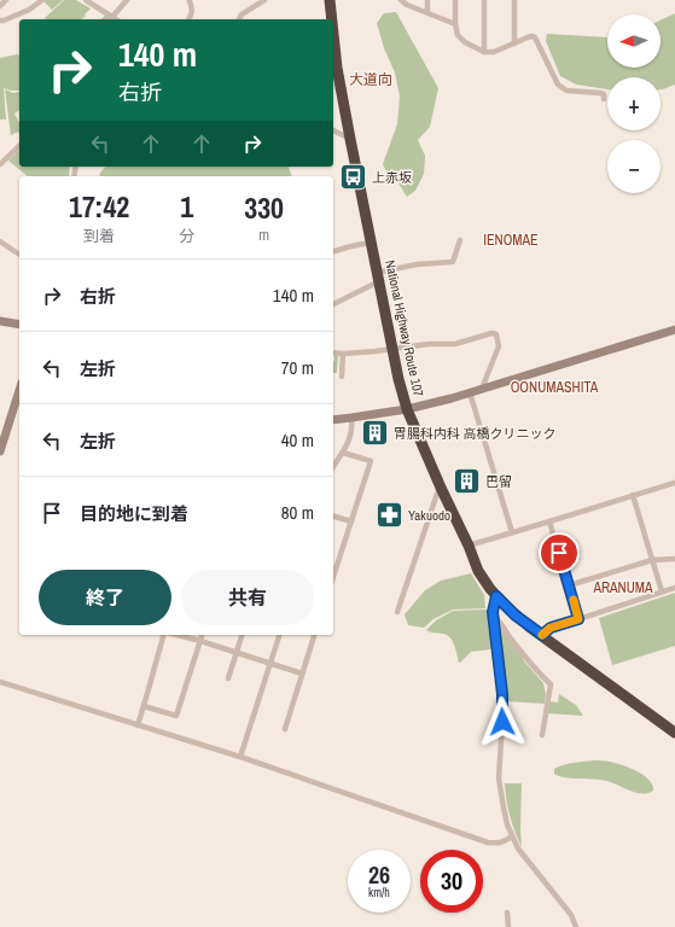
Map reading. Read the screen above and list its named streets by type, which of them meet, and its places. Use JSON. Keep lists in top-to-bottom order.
{
  "streets": {
    "highway": ["National Highway Route 107"]
  },
  "districts": [
    "大道向",
    "IENOMAE",
    "OONUMASHITA",
    "ARANUMA"
  ],
  "places": {
    "bus stop": ["上赤坂"],
    "building": ["胃腸科内科 高橋クリニック", "巴留"],
    "pharmacy": ["Yakuodo"]
  },
  "north": "left",
  "page": {
    "map_buttons": ["+", "−"],
    "turn": ["140 m", "右折"],
    "eta": [
      "17:42",
      "到着",
      "1",
      "分",
      "330",
      "m"
    ],
    "list": [
      {
        "name": "右折",
        "value": "140 m"
      },
      {
        "name": "左折",
        "value": "70 m"
      },
      {
        "name": "左折",
        "value": "40 m"
      },
      {
        "name": "目的地に到着",
        "value": "80 m"
      }
    ],
    "buttons": ["終了", "共有"],
    "speed": "26 km/h",
    "limit": "30"
  }
}
